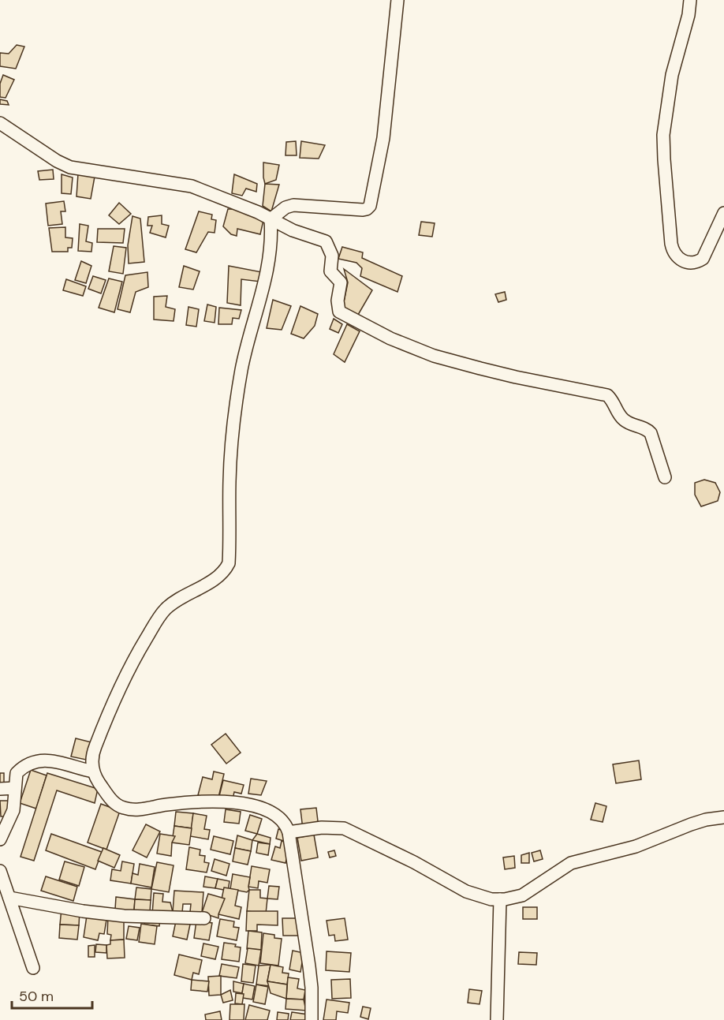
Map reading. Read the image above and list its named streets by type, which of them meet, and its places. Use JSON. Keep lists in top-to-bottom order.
{
  "scale_bar": "50 m"
}
